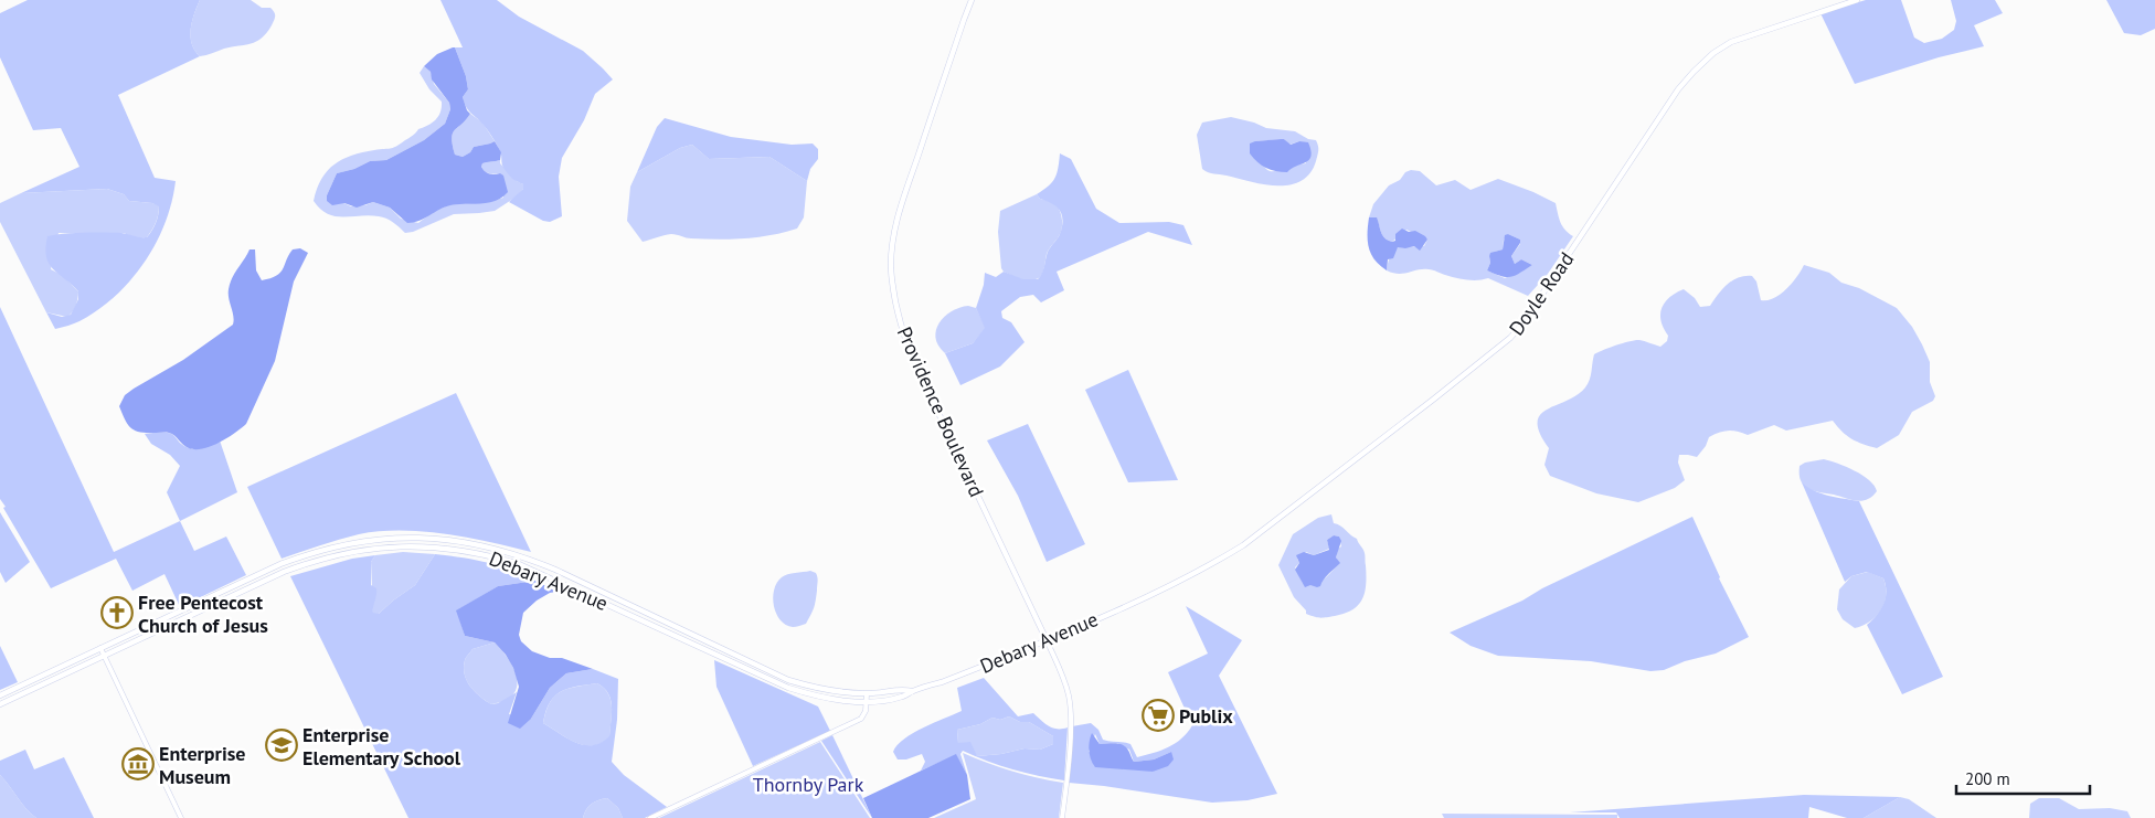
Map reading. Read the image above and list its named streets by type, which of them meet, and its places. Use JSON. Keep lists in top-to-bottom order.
{
  "streets": {
    "main road": ["Doyle Road", "Providence Boulevard", "Debary Avenue"]
  },
  "crossings": [
    ["Doyle Road", "Debary Avenue"],
    ["Providence Boulevard", "Debary Avenue"]
  ],
  "parks": ["Thornby Park"],
  "places": {
    "church": ["Free Pentecost Church of Jesus"],
    "supermarket": ["Publix"],
    "school or university": ["Enterprise Elementary School"],
    "museum": ["Enterprise Museum"]
  },
  "scale_bar": "200 m"
}
